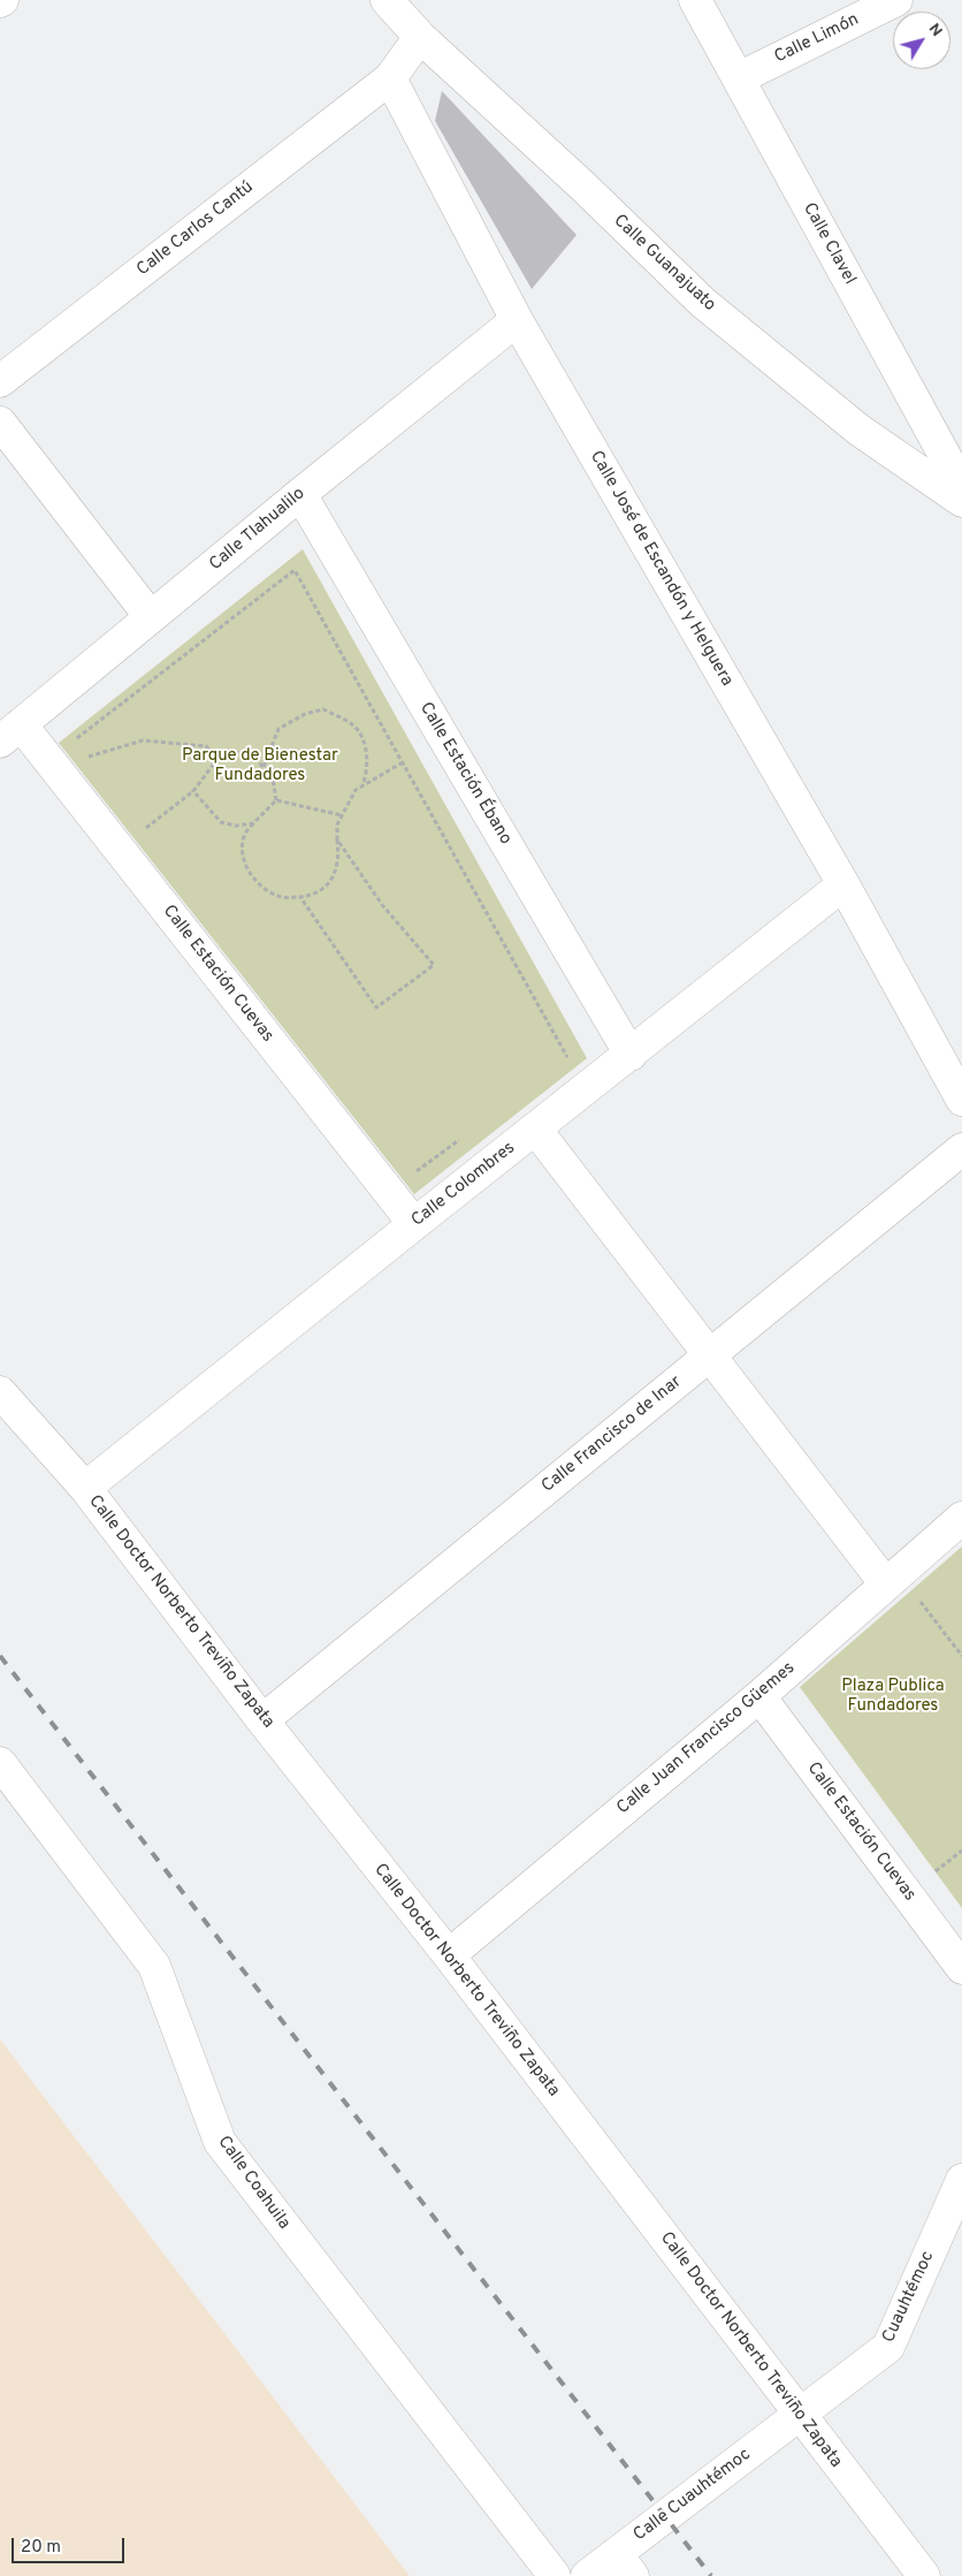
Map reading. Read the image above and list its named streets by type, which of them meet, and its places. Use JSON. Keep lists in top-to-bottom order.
{
  "streets": {
    "street": [
      "Calle Limón",
      "Calle Carlos Cantú",
      "Calle Clavel",
      "Calle Guanajuato",
      "Calle Tlahualilo",
      "Calle José de Escandón y Helguera",
      "Calle Estación Ébano",
      "Calle Estación Cuevas",
      "Calle Colombres",
      "Calle Francisco de Inar",
      "Calle Doctor Norberto Treviño Zapata",
      "Calle Juan Francisco Güemes",
      "Calle Coahuila",
      "Cuauhtémoc",
      "Calle Cuauhtémoc"
    ]
  },
  "crossings": [
    ["Calle Limón", "Calle Clavel"],
    ["Calle Carlos Cantú", "Calle José de Escandón y Helguera"],
    ["Calle Tlahualilo", "Calle José de Escandón y Helguera"],
    ["Calle Tlahualilo", "Calle Estación Ébano"],
    ["Calle Tlahualilo", "Calle Estación Cuevas"],
    ["Calle José de Escandón y Helguera", "Calle Colombres"],
    ["Calle Estación Ébano", "Calle Colombres"],
    ["Calle Estación Cuevas", "Calle Colombres"],
    ["Calle Estación Cuevas", "Calle Juan Francisco Güemes"],
    ["Calle Colombres", "Calle Doctor Norberto Treviño Zapata"],
    ["Calle Francisco de Inar", "Calle Doctor Norberto Treviño Zapata"],
    ["Calle Doctor Norberto Treviño Zapata", "Calle Juan Francisco Güemes"],
    ["Calle Doctor Norberto Treviño Zapata", "Cuauhtémoc"],
    ["Calle Doctor Norberto Treviño Zapata", "Calle Cuauhtémoc"],
    ["Cuauhtémoc", "Calle Cuauhtémoc"]
  ],
  "parks": ["Parque de Bienestar Fundadores", "Plaza Publica Fundadores"],
  "scale_bar": "20 m",
  "north": "top right"
}
